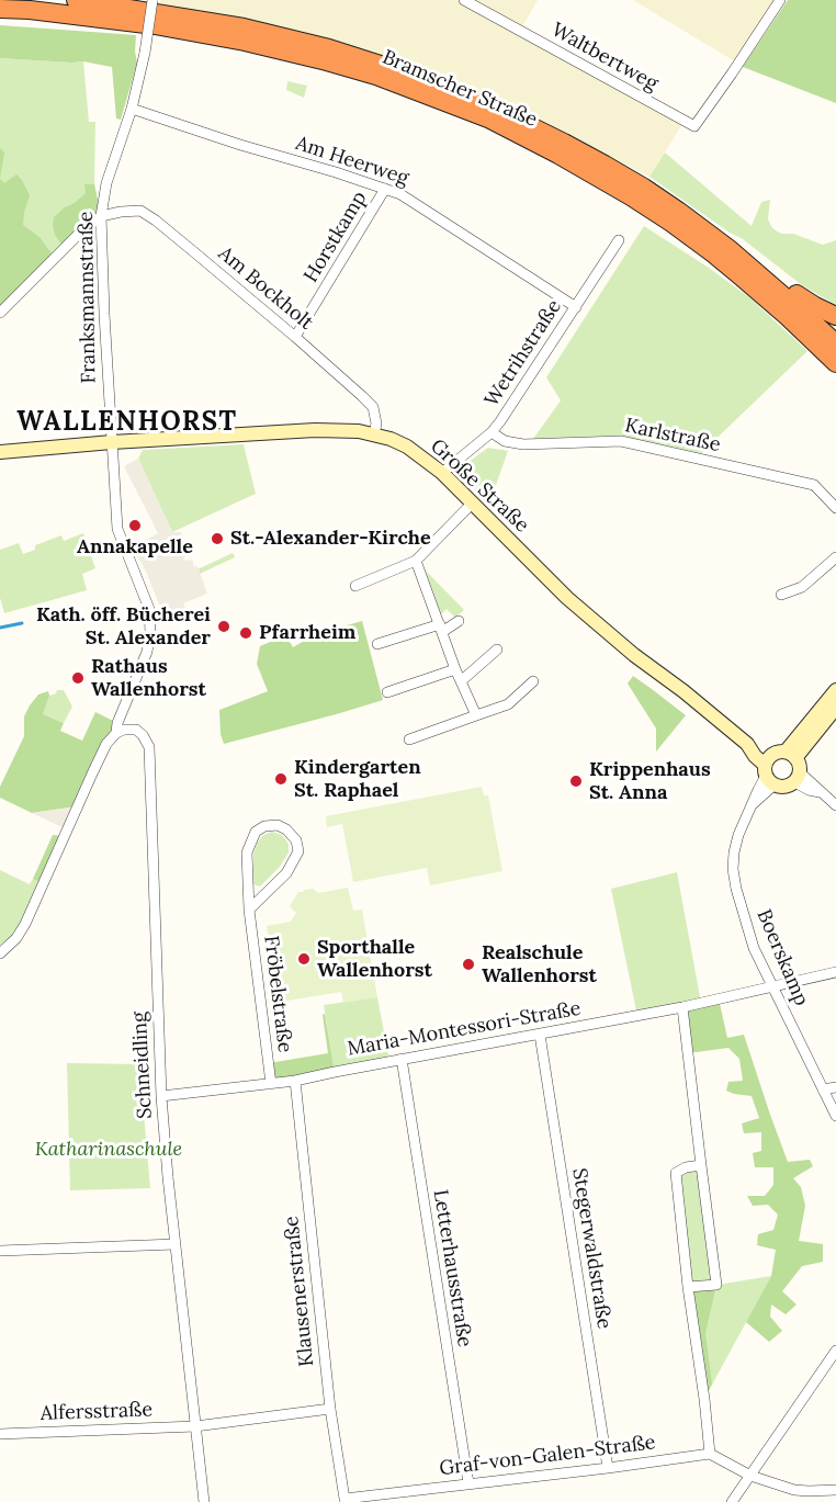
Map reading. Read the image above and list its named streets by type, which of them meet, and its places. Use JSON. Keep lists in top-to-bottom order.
{
  "streets": {
    "highway": ["Bramscher Straße"],
    "street": [
      "Waltbertweg",
      "Am Heerweg",
      "Horstkamp",
      "Am Bockholt",
      "Franksmannstraße",
      "Wetrihstraße",
      "Karlstraße",
      "Große Straße",
      "Boerskamp",
      "Fröbelstraße",
      "Maria-Montessori-Straße",
      "Schneidling",
      "Stegerwaldstraße",
      "Letterhausstraße",
      "Klausenerstraße",
      "Alfersstraße",
      "Graf-von-Galen-Straße"
    ]
  },
  "crossings": [
    ["Am Heerweg", "Horstkamp"],
    ["Am Heerweg", "Franksmannstraße"],
    ["Am Heerweg", "Wetrihstraße"],
    ["Horstkamp", "Am Bockholt"],
    ["Am Bockholt", "Franksmannstraße"],
    ["Am Bockholt", "Große Straße"],
    ["Franksmannstraße", "Große Straße"],
    ["Franksmannstraße", "Schneidling"],
    ["Wetrihstraße", "Karlstraße"],
    ["Wetrihstraße", "Große Straße"],
    ["Große Straße", "Boerskamp"],
    ["Boerskamp", "Maria-Montessori-Straße"],
    ["Fröbelstraße", "Maria-Montessori-Straße"],
    ["Maria-Montessori-Straße", "Schneidling"],
    ["Maria-Montessori-Straße", "Stegerwaldstraße"],
    ["Maria-Montessori-Straße", "Letterhausstraße"],
    ["Maria-Montessori-Straße", "Klausenerstraße"],
    ["Schneidling", "Alfersstraße"],
    ["Stegerwaldstraße", "Graf-von-Galen-Straße"],
    ["Letterhausstraße", "Graf-von-Galen-Straße"],
    ["Klausenerstraße", "Alfersstraße"],
    ["Klausenerstraße", "Graf-von-Galen-Straße"]
  ],
  "districts": ["WALLENHORST"],
  "parks": ["Katharinaschule"],
  "places": [
    "Annakapelle",
    "St.-Alexander-Kirche",
    "Kath. öff. Bücherei St. Alexander",
    "Pfarrheim",
    "Rathaus Wallenhorst",
    "Kindergarten St. Raphael",
    "Krippenhaus St. Anna",
    "Sporthalle Wallenhorst",
    "Realschule Wallenhorst"
  ]
}
